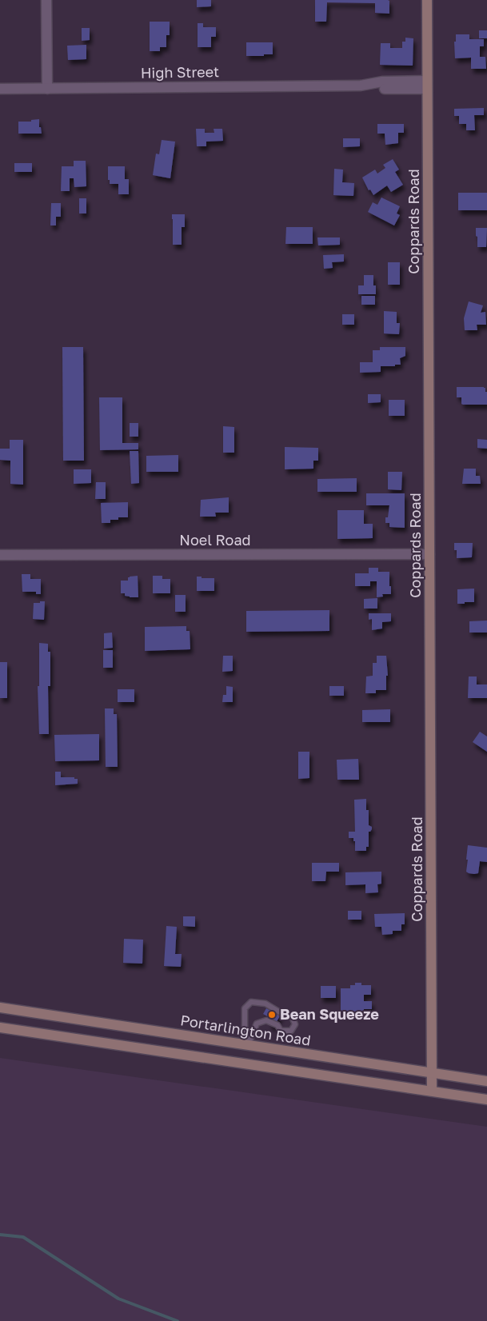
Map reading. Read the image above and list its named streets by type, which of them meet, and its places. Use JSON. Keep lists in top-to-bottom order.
{
  "streets": {
    "street": [
      "High Street",
      "Coppards Road",
      "Noel Road",
      "Portarlington Road"
    ]
  },
  "crossings": [
    ["High Street", "Coppards Road"],
    ["Coppards Road", "Noel Road"],
    ["Coppards Road", "Portarlington Road"]
  ],
  "places": ["Bean Squeeze"]
}
